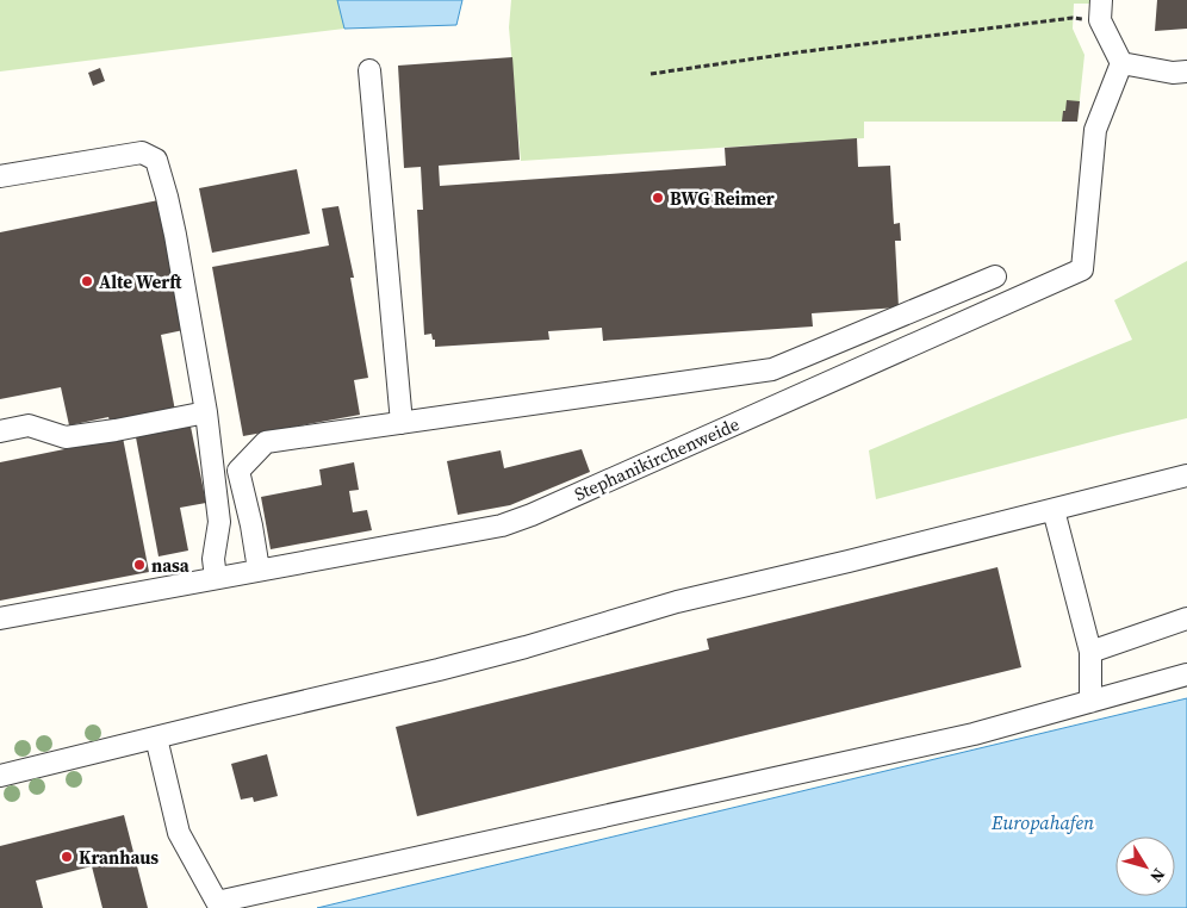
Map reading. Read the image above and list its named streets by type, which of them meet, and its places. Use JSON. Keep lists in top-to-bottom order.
{
  "streets": {
    "street": ["Stephanikirchenweide"]
  },
  "water": ["Europahafen"],
  "places": [
    "BWG Reimer",
    "Alte Werft",
    "nasa",
    "Kranhaus"
  ],
  "north": "bottom right"
}
